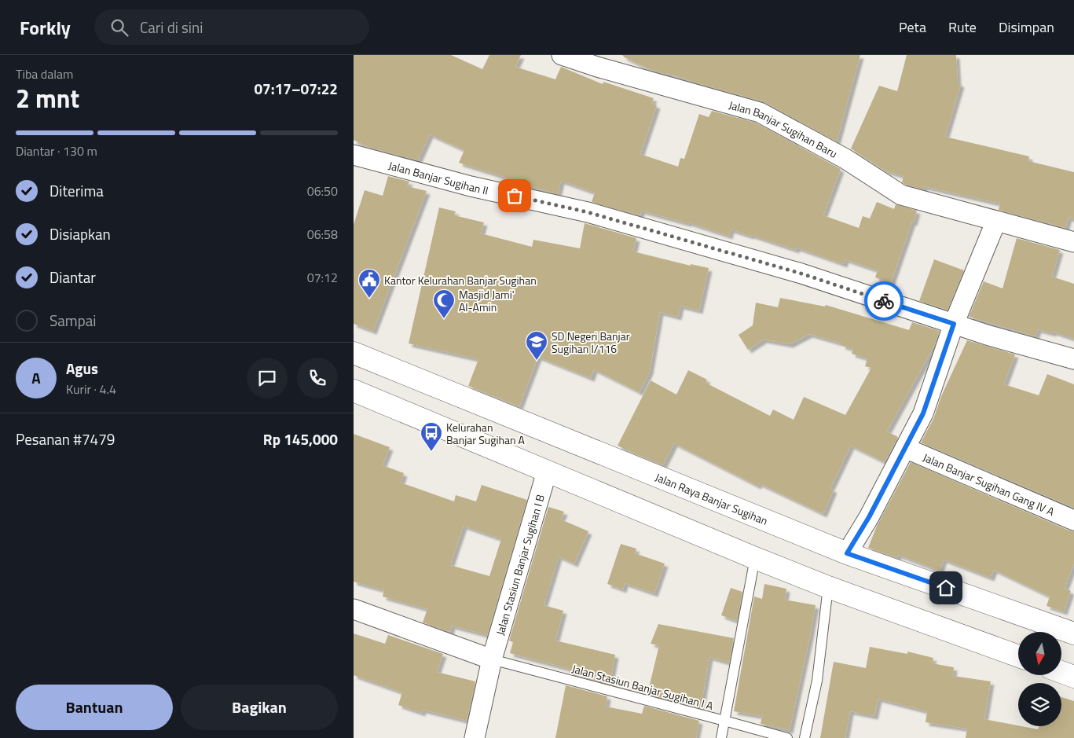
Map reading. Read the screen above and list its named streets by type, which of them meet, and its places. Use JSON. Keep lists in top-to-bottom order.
{
  "streets": {
    "main road": ["Jalan Raya Banjar Sugihan"],
    "street": [
      "Jalan Banjar Sugihan Baru",
      "Jalan Banjar Sugihan II",
      "Jalan Banjar Sugihan Gang IV A",
      "Jalan Stasiun Banjar Sugihan I B"
    ],
    "lane": ["Jalan Stasiun Banjar Sugihan I A"]
  },
  "crossings": [
    ["Jalan Stasiun Banjar Sugihan I B", "Jalan Stasiun Banjar Sugihan I A"]
  ],
  "places": {
    "public building": ["Kantor Kelurahan Banjar Sugihan"],
    "mosque": ["Masjid Jami' Al-Amin"],
    "school or university": ["SD Negeri Banjar Sugihan I/116"],
    "bus stop": ["Kelurahan Banjar Sugihan A"]
  },
  "north": "bottom",
  "page": {
    "header": "Forkly",
    "search": "Cari di sini",
    "nav": ["Peta", "Rute", "Disimpan"],
    "heading": ["2 mnt", "Tiba dalam", "07:17–07:22"],
    "panel": [
      "Agus",
      "Kurir · 4.4",
      "Pesanan #7479",
      "Rp 145,000"
    ],
    "bar": "Diantar · 130 m",
    "list": [
      ["Diterima", "06:50"],
      ["Disiapkan", "06:58"],
      ["Diantar", "07:12"],
      "Sampai"
    ],
    "round": "A",
    "buttons": ["Bantuan", "Bagikan"]
  }
}
